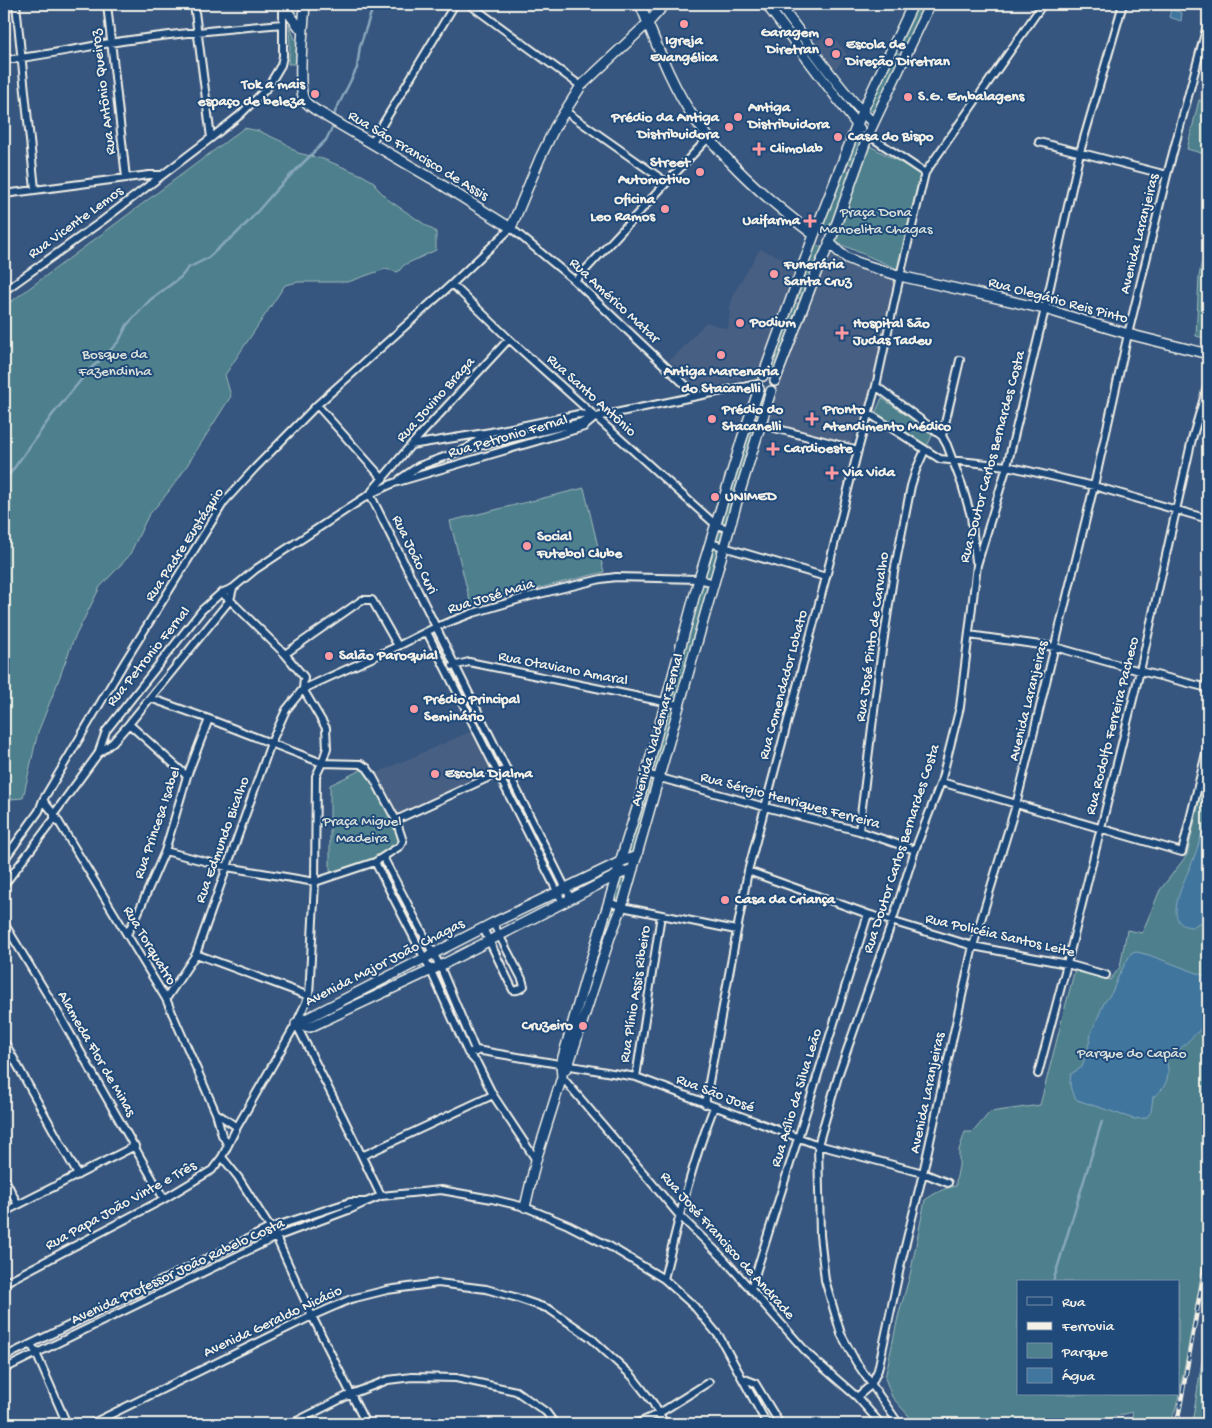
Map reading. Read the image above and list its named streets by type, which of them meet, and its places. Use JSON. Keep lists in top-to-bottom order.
{
  "streets": {
    "street": [
      "Rua Antônio Queiroz",
      "Rua São Francisco de Assis",
      "Rua Vicente Lemos",
      "Avenida Laranjeiras",
      "Rua Américo Matar",
      "Rua Olegário Reis Pinto",
      "Rua Santo Antônio",
      "Rua Jovino Braga",
      "Rua Petronio Fernal",
      "Rua Doutor Carlos Bernardes Costa",
      "Rua Padre Eustáquio",
      "Rua João Curi",
      "Rua José Maia",
      "Rua José Pinto de Carvalho",
      "Rua Otaviano Amaral",
      "Rua Comendador Lobato",
      "Rua Rodolfo Ferreira Pacheco",
      "Avenida Valdemar Fernal",
      "Rua Sérgio Henriques Ferreira",
      "Rua Princesa Isabel",
      "Rua Edmundo Bicalho",
      "Rua Policéia Santos Leite",
      "Rua Torquatro",
      "Avenida Major João Chagas",
      "Rua Plínio Assis Ribeiro",
      "Alameda Flor de Minas",
      "Rua São José",
      "Rua Acílio da Silva Leão",
      "Rua Papa João Vinte e Três",
      "Rua José Francisco de Andrade",
      "Avenida Professor João Rabelo Costa",
      "Avenida Geraldo Nicácio"
    ]
  },
  "crossings": [
    ["Rua São Francisco de Assis", "Rua Américo Matar"],
    ["Rua São Francisco de Assis", "Rua Padre Eustáquio"],
    ["Avenida Laranjeiras", "Rua Olegário Reis Pinto"],
    ["Avenida Laranjeiras", "Rua Doutor Carlos Bernardes Costa"],
    ["Avenida Laranjeiras", "Rua Policéia Santos Leite"],
    ["Avenida Laranjeiras", "Rua São José"],
    ["Rua Américo Matar", "Rua Petronio Fernal"],
    ["Rua Américo Matar", "Rua Padre Eustáquio"],
    ["Rua Olegário Reis Pinto", "Rua Doutor Carlos Bernardes Costa"],
    ["Rua Olegário Reis Pinto", "Rua Comendador Lobato"],
    ["Rua Santo Antônio", "Rua Jovino Braga"],
    ["Rua Santo Antônio", "Rua Petronio Fernal"],
    ["Rua Santo Antônio", "Rua Padre Eustáquio"],
    ["Rua Santo Antônio", "Avenida Valdemar Fernal"],
    ["Rua Jovino Braga", "Rua Petronio Fernal"],
    ["Rua Petronio Fernal", "Rua João Curi"],
    ["Rua Petronio Fernal", "Avenida Valdemar Fernal"],
    ["Rua Petronio Fernal", "Rua Torquatro"],
    ["Rua Doutor Carlos Bernardes Costa", "Rua Sérgio Henriques Ferreira"],
    ["Rua Doutor Carlos Bernardes Costa", "Rua Policéia Santos Leite"],
    ["Rua Doutor Carlos Bernardes Costa", "Rua São José"],
    ["Rua Padre Eustáquio", "Rua Torquatro"],
    ["Rua João Curi", "Rua José Maia"],
    ["Rua João Curi", "Rua Otaviano Amaral"],
    ["Rua João Curi", "Avenida Major João Chagas"],
    ["Rua José Maia", "Avenida Valdemar Fernal"],
    ["Rua José Maia", "Rua Edmundo Bicalho"],
    ["Rua José Pinto de Carvalho", "Rua Sérgio Henriques Ferreira"],
    ["Rua Otaviano Amaral", "Avenida Valdemar Fernal"],
    ["Rua Comendador Lobato", "Rua Sérgio Henriques Ferreira"],
    ["Rua Comendador Lobato", "Rua Policéia Santos Leite"],
    ["Rua Comendador Lobato", "Rua São José"],
    ["Rua Rodolfo Ferreira Pacheco", "Rua Policéia Santos Leite"],
    ["Avenida Valdemar Fernal", "Rua Sérgio Henriques Ferreira"],
    ["Avenida Valdemar Fernal", "Avenida Major João Chagas"],
    ["Avenida Valdemar Fernal", "Rua São José"],
    ["Avenida Valdemar Fernal", "Rua José Francisco de Andrade"],
    ["Avenida Valdemar Fernal", "Avenida Professor João Rabelo Costa"],
    ["Rua Princesa Isabel", "Rua Torquatro"],
    ["Rua Edmundo Bicalho", "Rua Torquatro"],
    ["Rua Policéia Santos Leite", "Rua Acílio da Silva Leão"],
    ["Rua Torquatro", "Rua Papa João Vinte e Três"],
    ["Avenida Major João Chagas", "Rua Papa João Vinte e Três"],
    ["Rua Plínio Assis Ribeiro", "Rua São José"],
    ["Alameda Flor de Minas", "Rua Papa João Vinte e Três"],
    ["Rua São José", "Rua Acílio da Silva Leão"],
    ["Rua São José", "Rua José Francisco de Andrade"],
    ["Rua Acílio da Silva Leão", "Rua José Francisco de Andrade"]
  ],
  "parks": [
    "Praça Dona Manoelita Chagas",
    "Bosque da Fazendinha",
    "Praça Miguel Madeira",
    "Parque do Capão"
  ],
  "places": {
    "other": [
      "Igreja Evangélica",
      "Garagem Diretran",
      "Escola de Direção Diretran",
      "Tok a mais espaço de beleza",
      "S.G. Embalagens",
      "Antiga Distribuidora",
      "Prédio da Antiga Distribuidora",
      "Casa do Bispo",
      "Street Automotivo",
      "Oficina Leo Ramos",
      "Funerária Santa Cruz",
      "Podium",
      "Antiga Marcenaria do Stacanelli",
      "Prédio do Stacanelli",
      "UNIMED",
      "Social Futebol Clube",
      "Salão Paroquial",
      "Prédio Principal Seminário",
      "Escola Djalma",
      "Casa da Criança",
      "Cruzeiro"
    ],
    "health": [
      "Climolab",
      "Uaifarma",
      "Hospital São Judas Tadeu",
      "Pronto Atendimento Médico",
      "Cardioeste",
      "Via Vida"
    ]
  },
  "legend": [
    "Rua",
    "Ferrovia",
    "Parque",
    "Água"
  ]
}
